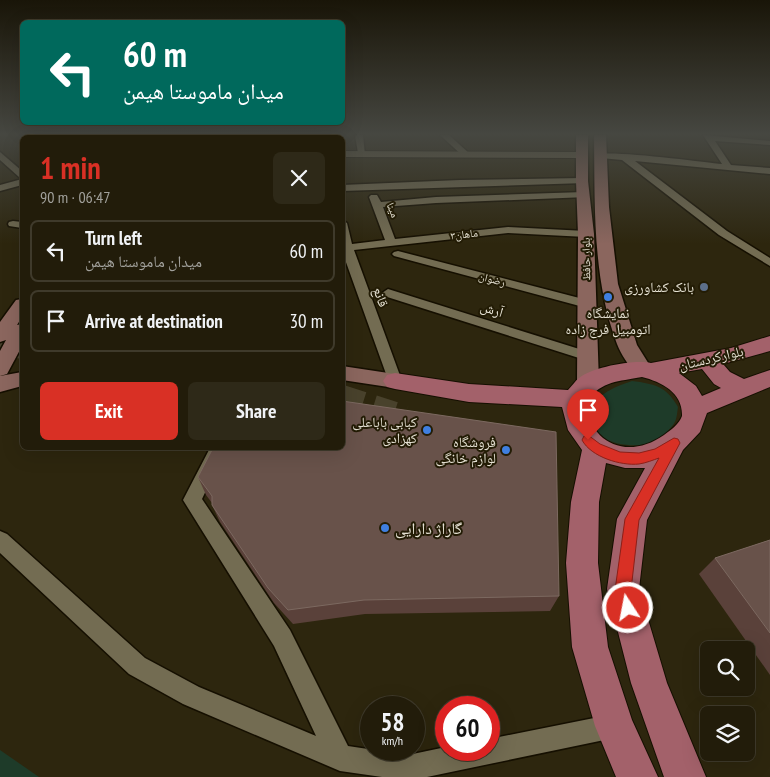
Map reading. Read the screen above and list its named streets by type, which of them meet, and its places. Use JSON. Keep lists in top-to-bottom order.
{
  "streets": {
    "main road": ["بلوار حافظ", "بلوارکردستان"],
    "street": [
      "مینا",
      "ماهان۳",
      "رضوان",
      "قانع",
      "آرش"
    ]
  },
  "crossings": [
    ["مینا", "ماهان۳"],
    ["ماهان۳", "بلوار حافظ"],
    ["ماهان۳", "قانع"],
    ["بلوار حافظ", "رضوان"],
    ["بلوار حافظ", "آرش"],
    ["بلوار حافظ", "بلوارکردستان"]
  ],
  "places": [
    "بانک کشاورزی",
    "نمایشگاه اتومبیل فرج زاده",
    "کبابی باباعلی کهزادی",
    "فروشگاه لوازم خانگی",
    "گاراژ دارایی"
  ],
  "page": {
    "turn": ["60 m", "میدان ماموستا هیمن"],
    "heading": ["1 min", "90 m · 06:47"],
    "list": [
      {
        "name": "Turn left",
        "note": "میدان ماموستا هیمن",
        "value": "60 m"
      },
      {
        "name": "Arrive at destination",
        "value": "30 m"
      }
    ],
    "buttons": ["Exit", "Share"],
    "speed": "58 km/h",
    "limit": "60"
  }
}
